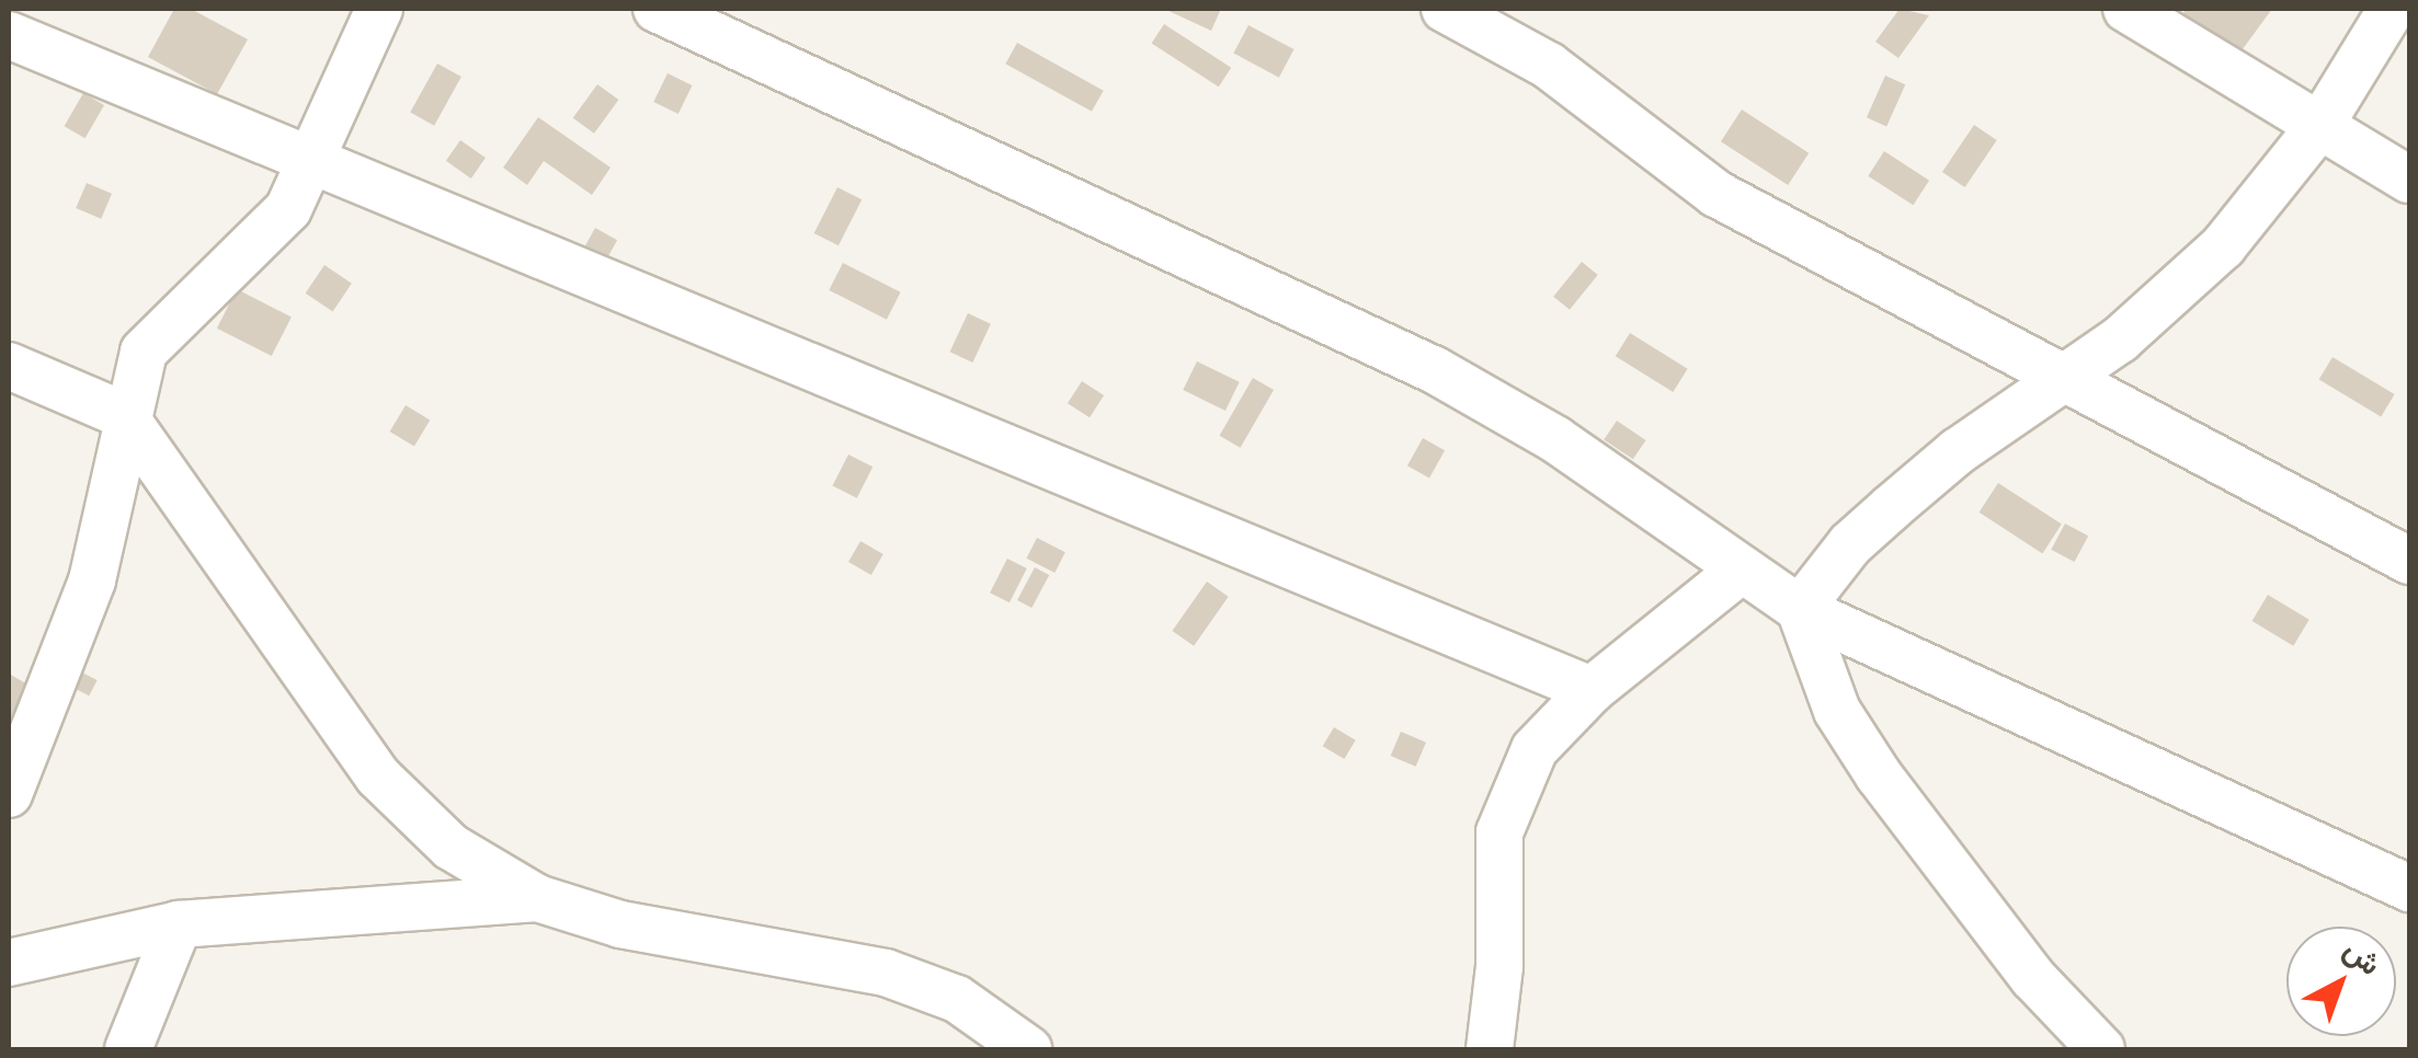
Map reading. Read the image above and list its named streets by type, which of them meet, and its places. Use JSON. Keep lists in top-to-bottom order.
{
  "north": "top right"
}
